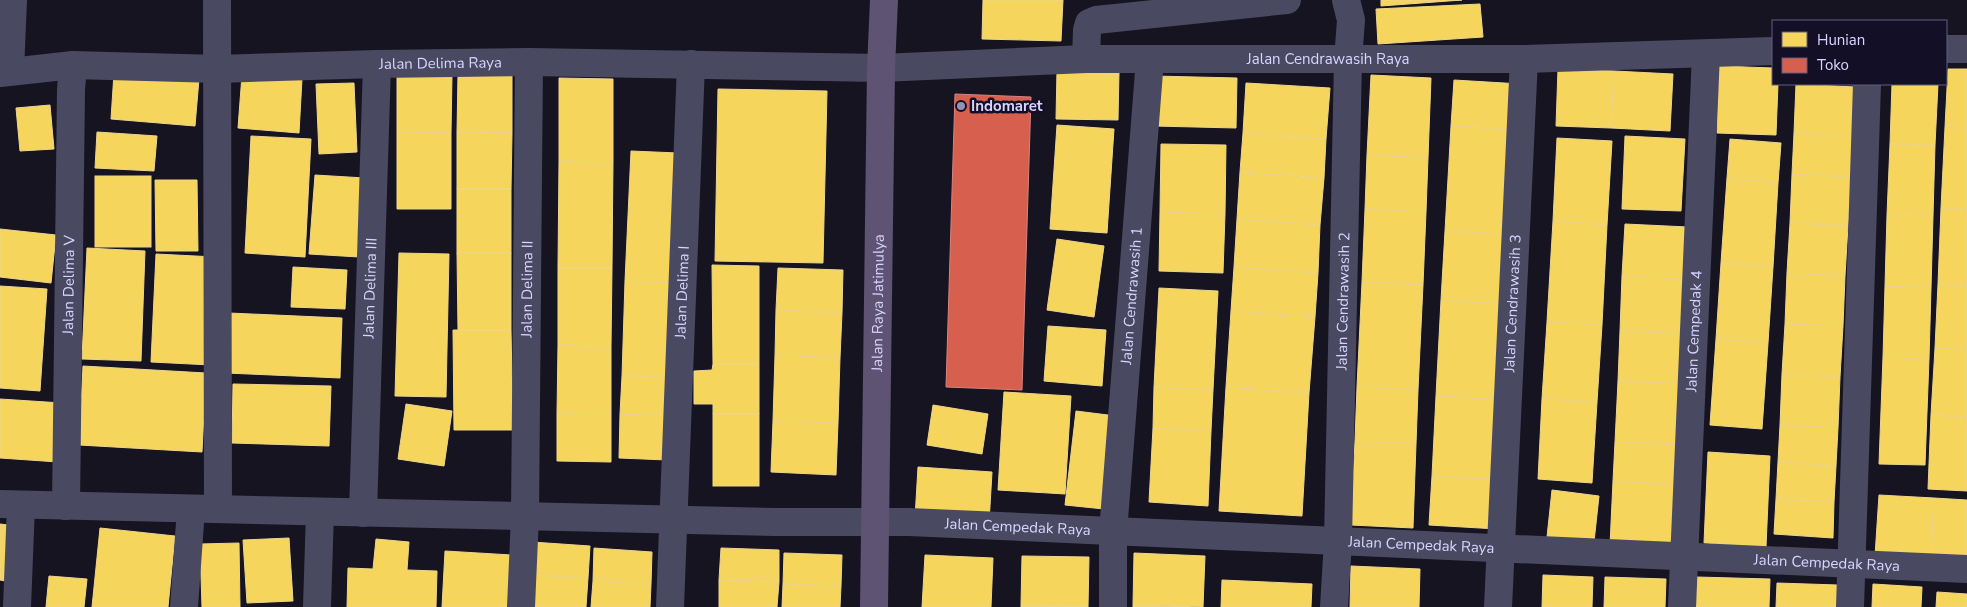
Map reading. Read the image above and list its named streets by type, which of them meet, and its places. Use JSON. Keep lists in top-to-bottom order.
{
  "streets": {
    "main road": ["Jalan Raya Jatimulya"],
    "street": [
      "Jalan Cendrawasih Raya",
      "Jalan Delima Raya",
      "Jalan Delima V",
      "Jalan Delima III",
      "Jalan Delima II",
      "Jalan Delima I",
      "Jalan Cendrawasih 1",
      "Jalan Cendrawasih 2",
      "Jalan Cendrawasih 3",
      "Jalan Cempedak 4",
      "Jalan Cempedak Raya"
    ]
  },
  "crossings": [
    ["Jalan Cendrawasih Raya", "Jalan Delima Raya"],
    ["Jalan Cendrawasih Raya", "Jalan Cendrawasih 1"],
    ["Jalan Cendrawasih Raya", "Jalan Cendrawasih 2"],
    ["Jalan Cendrawasih Raya", "Jalan Raya Jatimulya"],
    ["Jalan Cendrawasih Raya", "Jalan Cendrawasih 3"],
    ["Jalan Cendrawasih Raya", "Jalan Cempedak 4"],
    ["Jalan Delima Raya", "Jalan Delima V"],
    ["Jalan Delima Raya", "Jalan Delima III"],
    ["Jalan Delima Raya", "Jalan Delima II"],
    ["Jalan Delima Raya", "Jalan Delima I"],
    ["Jalan Delima Raya", "Jalan Raya Jatimulya"],
    ["Jalan Delima V", "Jalan Cempedak Raya"],
    ["Jalan Delima III", "Jalan Cempedak Raya"],
    ["Jalan Delima II", "Jalan Cempedak Raya"],
    ["Jalan Delima I", "Jalan Cempedak Raya"],
    ["Jalan Cendrawasih 1", "Jalan Cempedak Raya"],
    ["Jalan Cendrawasih 2", "Jalan Cempedak Raya"],
    ["Jalan Raya Jatimulya", "Jalan Cempedak Raya"],
    ["Jalan Cendrawasih 3", "Jalan Cempedak Raya"],
    ["Jalan Cempedak 4", "Jalan Cempedak Raya"]
  ],
  "places": ["Indomaret"],
  "legend": ["Hunian", "Toko"]
}
